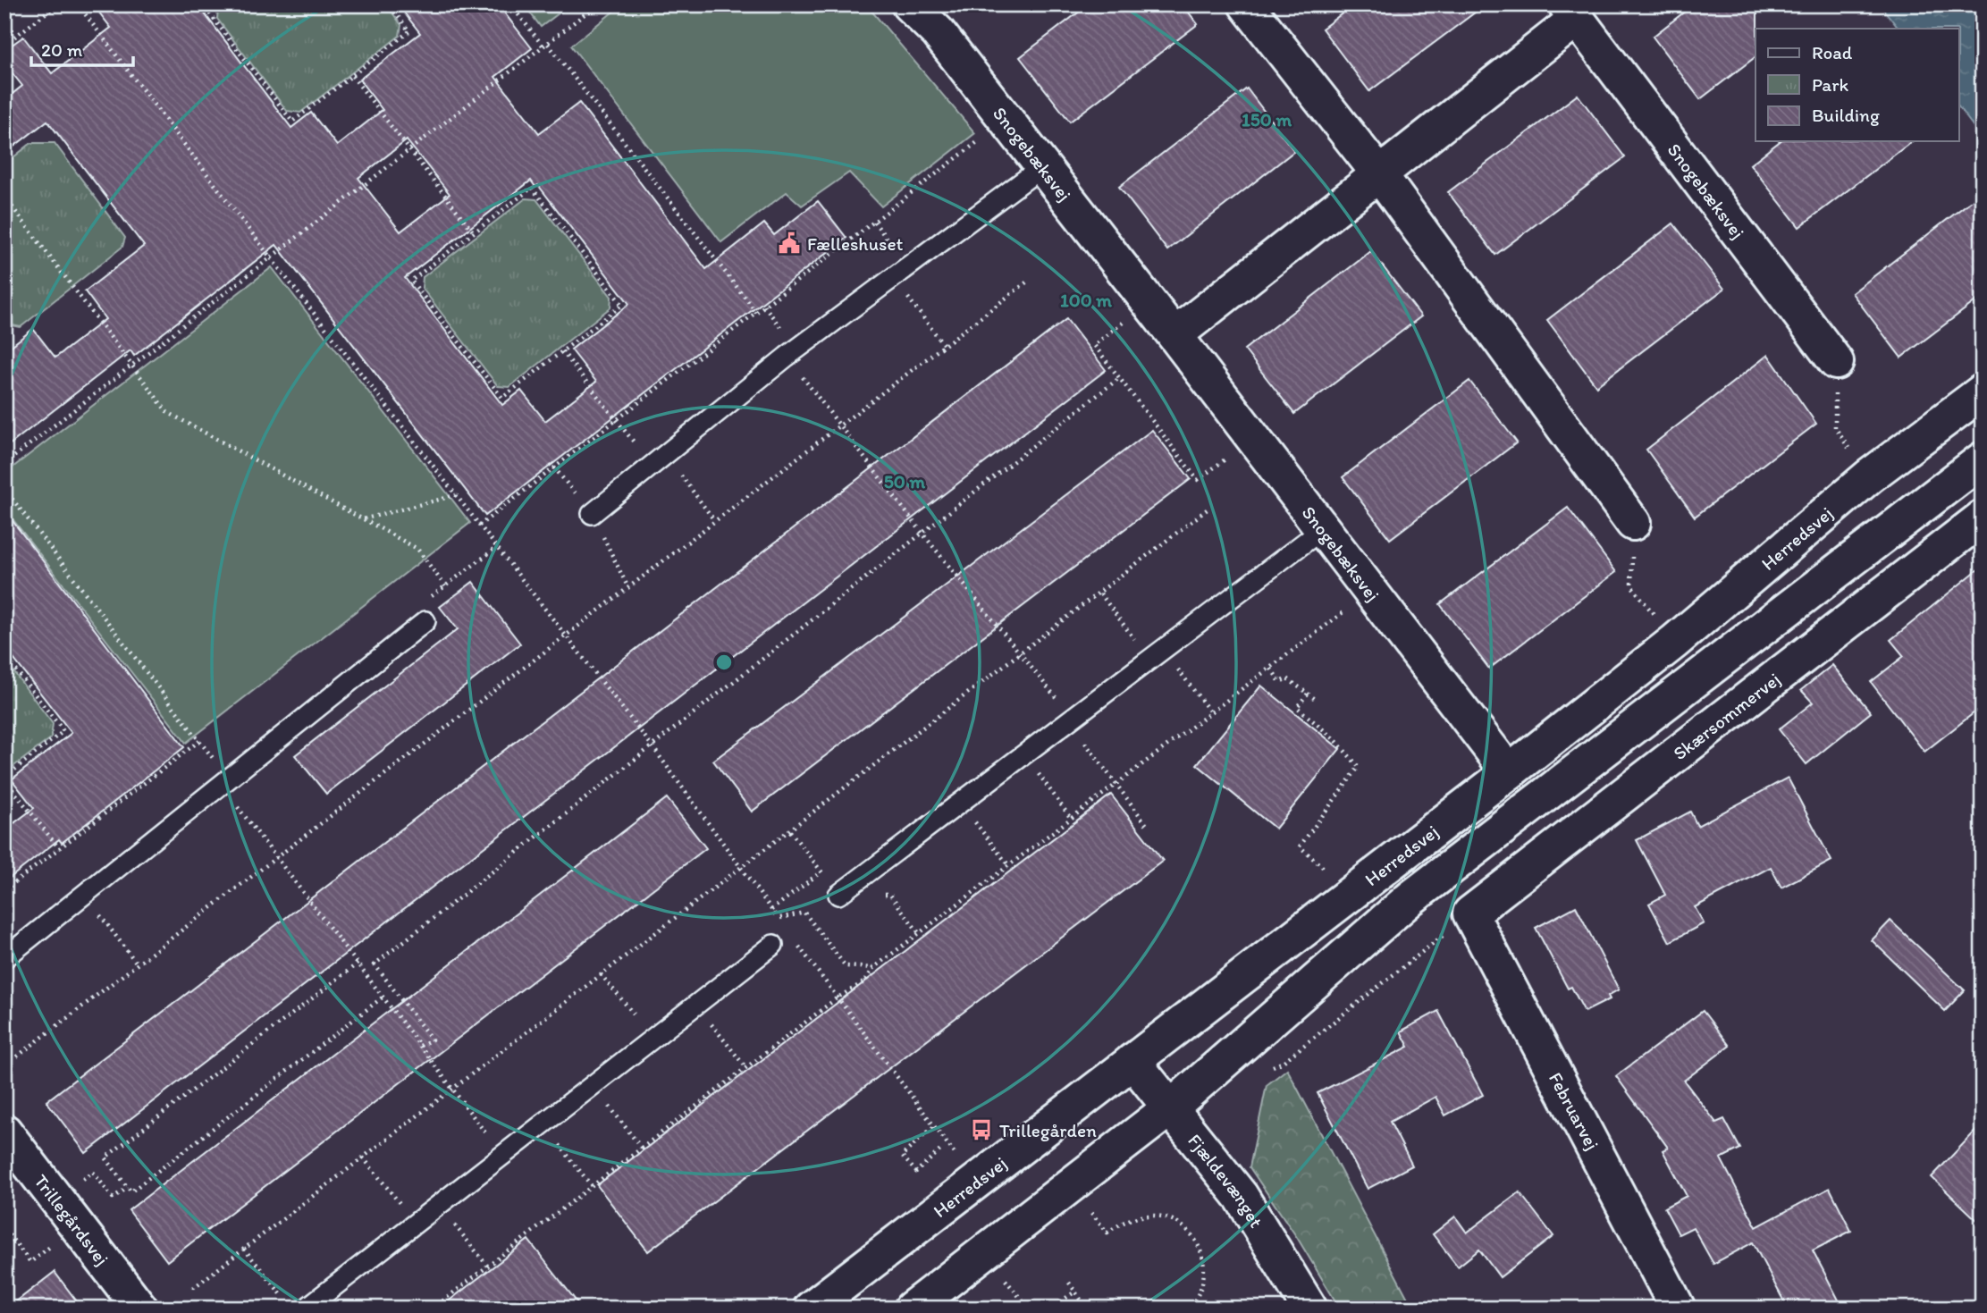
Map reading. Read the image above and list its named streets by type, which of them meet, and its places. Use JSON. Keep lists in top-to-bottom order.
{
  "streets": {
    "street": [
      "Snogebæksvej",
      "Herredsvej",
      "Skærsommervej",
      "Februarvej",
      "Fjældevænget",
      "Trillegårdsvej"
    ]
  },
  "crossings": [
    ["Snogebæksvej", "Herredsvej"],
    ["Herredsvej", "Fjældevænget"],
    ["Skærsommervej", "Februarvej"]
  ],
  "places": {
    "public building": ["Fælleshuset"],
    "bus stop": ["Trillegården"]
  },
  "legend": ["Road", "Park", "Building"],
  "scale_bar": "20 m",
  "rings": ["150 m", "100 m", "50 m"]
}
